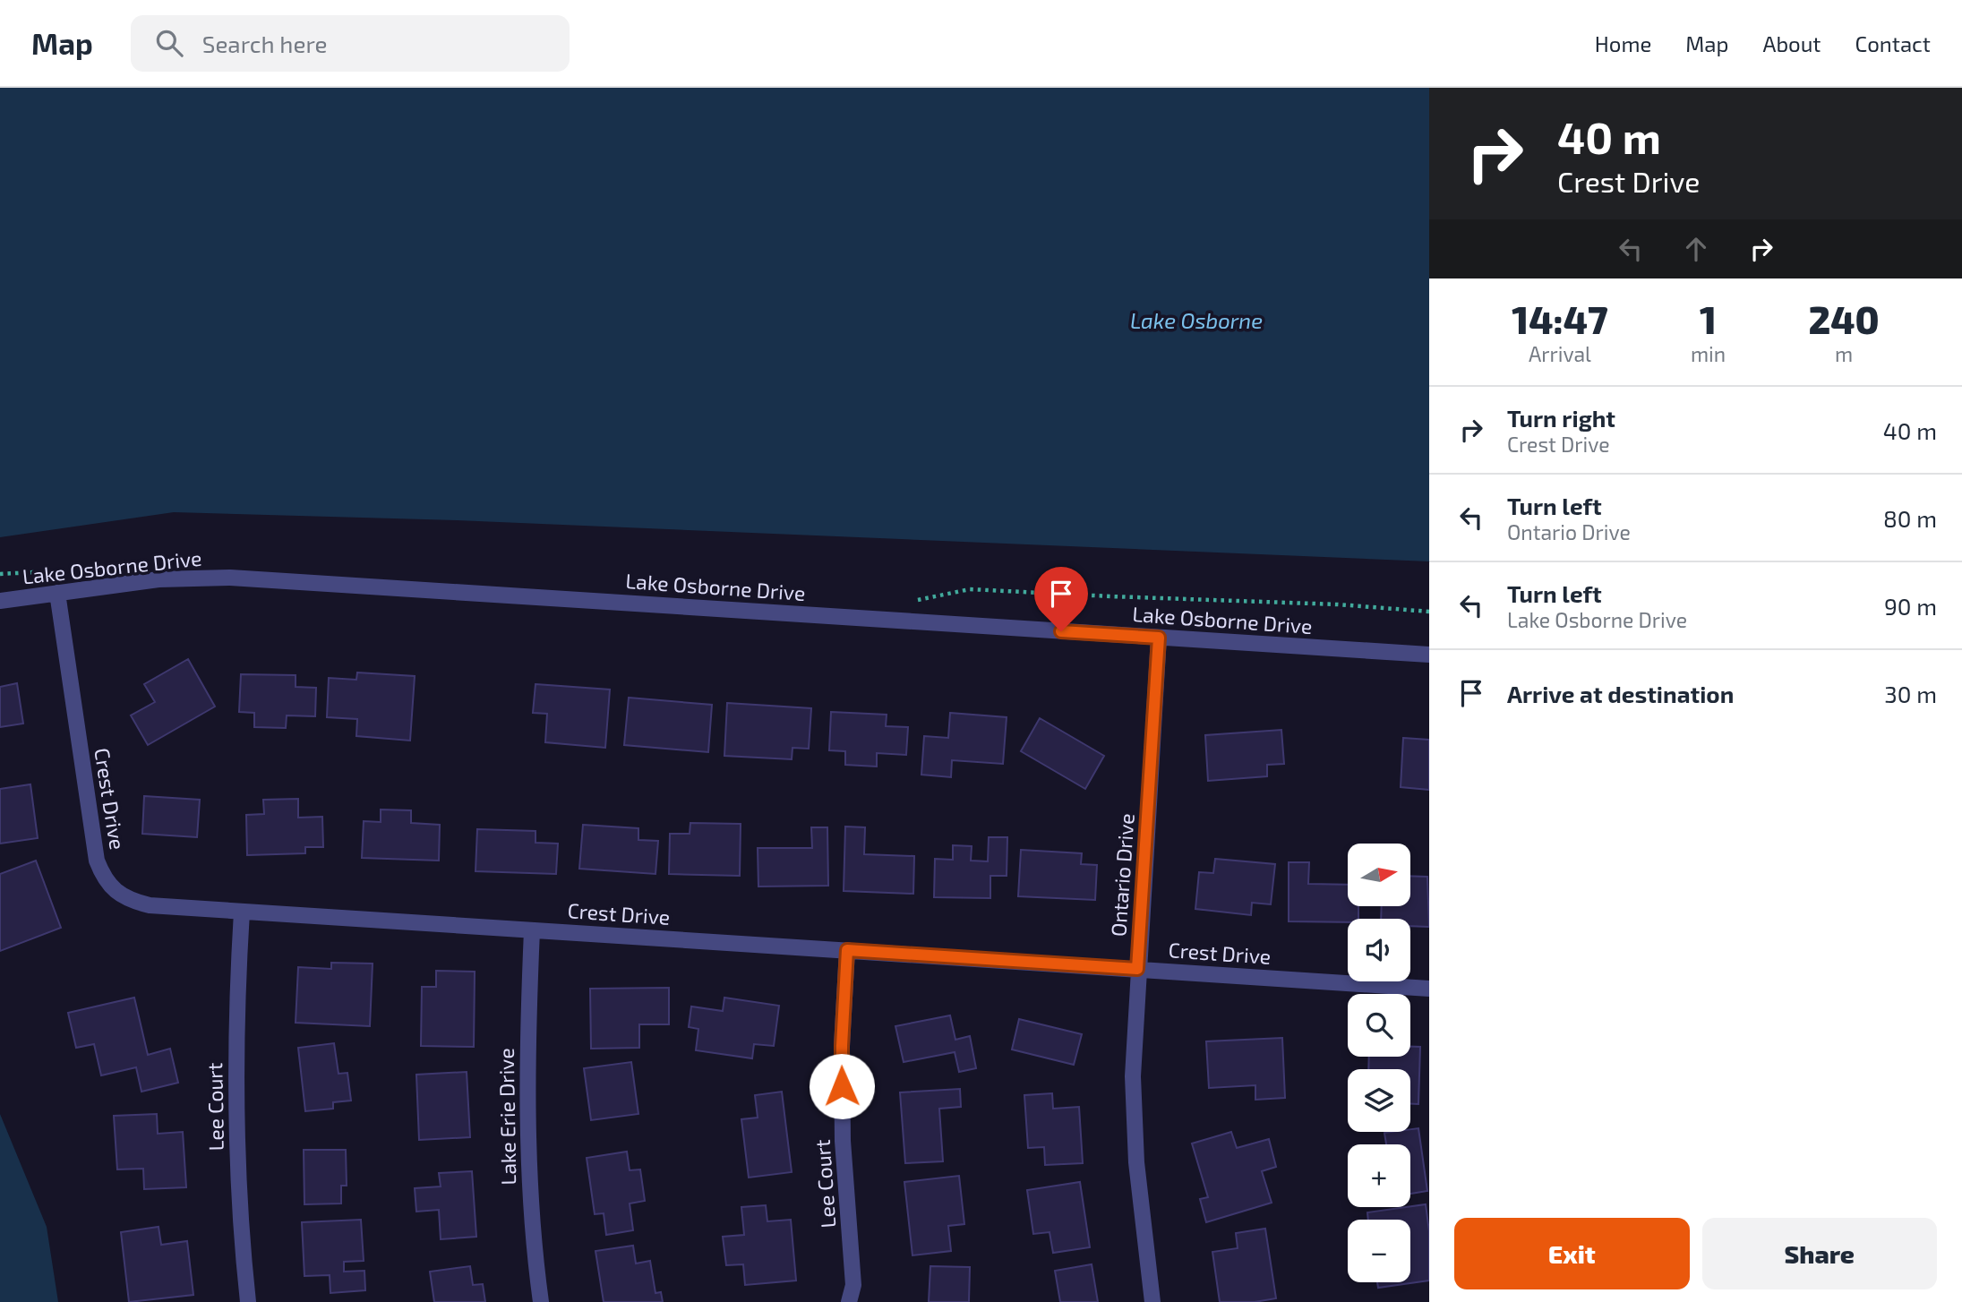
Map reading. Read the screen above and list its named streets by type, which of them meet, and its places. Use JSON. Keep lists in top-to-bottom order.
{
  "streets": {
    "street": [
      "Lake Osborne Drive",
      "Crest Drive",
      "Ontario Drive",
      "Lee Court",
      "Lake Erie Drive"
    ]
  },
  "crossings": [
    ["Lake Osborne Drive", "Crest Drive"],
    ["Lake Osborne Drive", "Ontario Drive"],
    ["Crest Drive", "Ontario Drive"],
    ["Crest Drive", "Lee Court"],
    ["Crest Drive", "Lake Erie Drive"]
  ],
  "water": ["Lake Osborne"],
  "north": "right",
  "page": {
    "header": "Map",
    "search": "Search here",
    "nav": [
      "Home",
      "Map",
      "About",
      "Contact"
    ],
    "turn": ["40 m", "Crest Drive"],
    "eta": [
      "14:47",
      "Arrival",
      "1",
      "min",
      "240",
      "m"
    ],
    "list": [
      {
        "name": "Turn right",
        "note": "Crest Drive",
        "value": "40 m"
      },
      {
        "name": "Turn left",
        "note": "Ontario Drive",
        "value": "80 m"
      },
      {
        "name": "Turn left",
        "note": "Lake Osborne Drive",
        "value": "90 m"
      },
      {
        "name": "Arrive at destination",
        "value": "30 m"
      }
    ],
    "map_buttons": ["+", "−"],
    "buttons": ["Exit", "Share"]
  }
}
